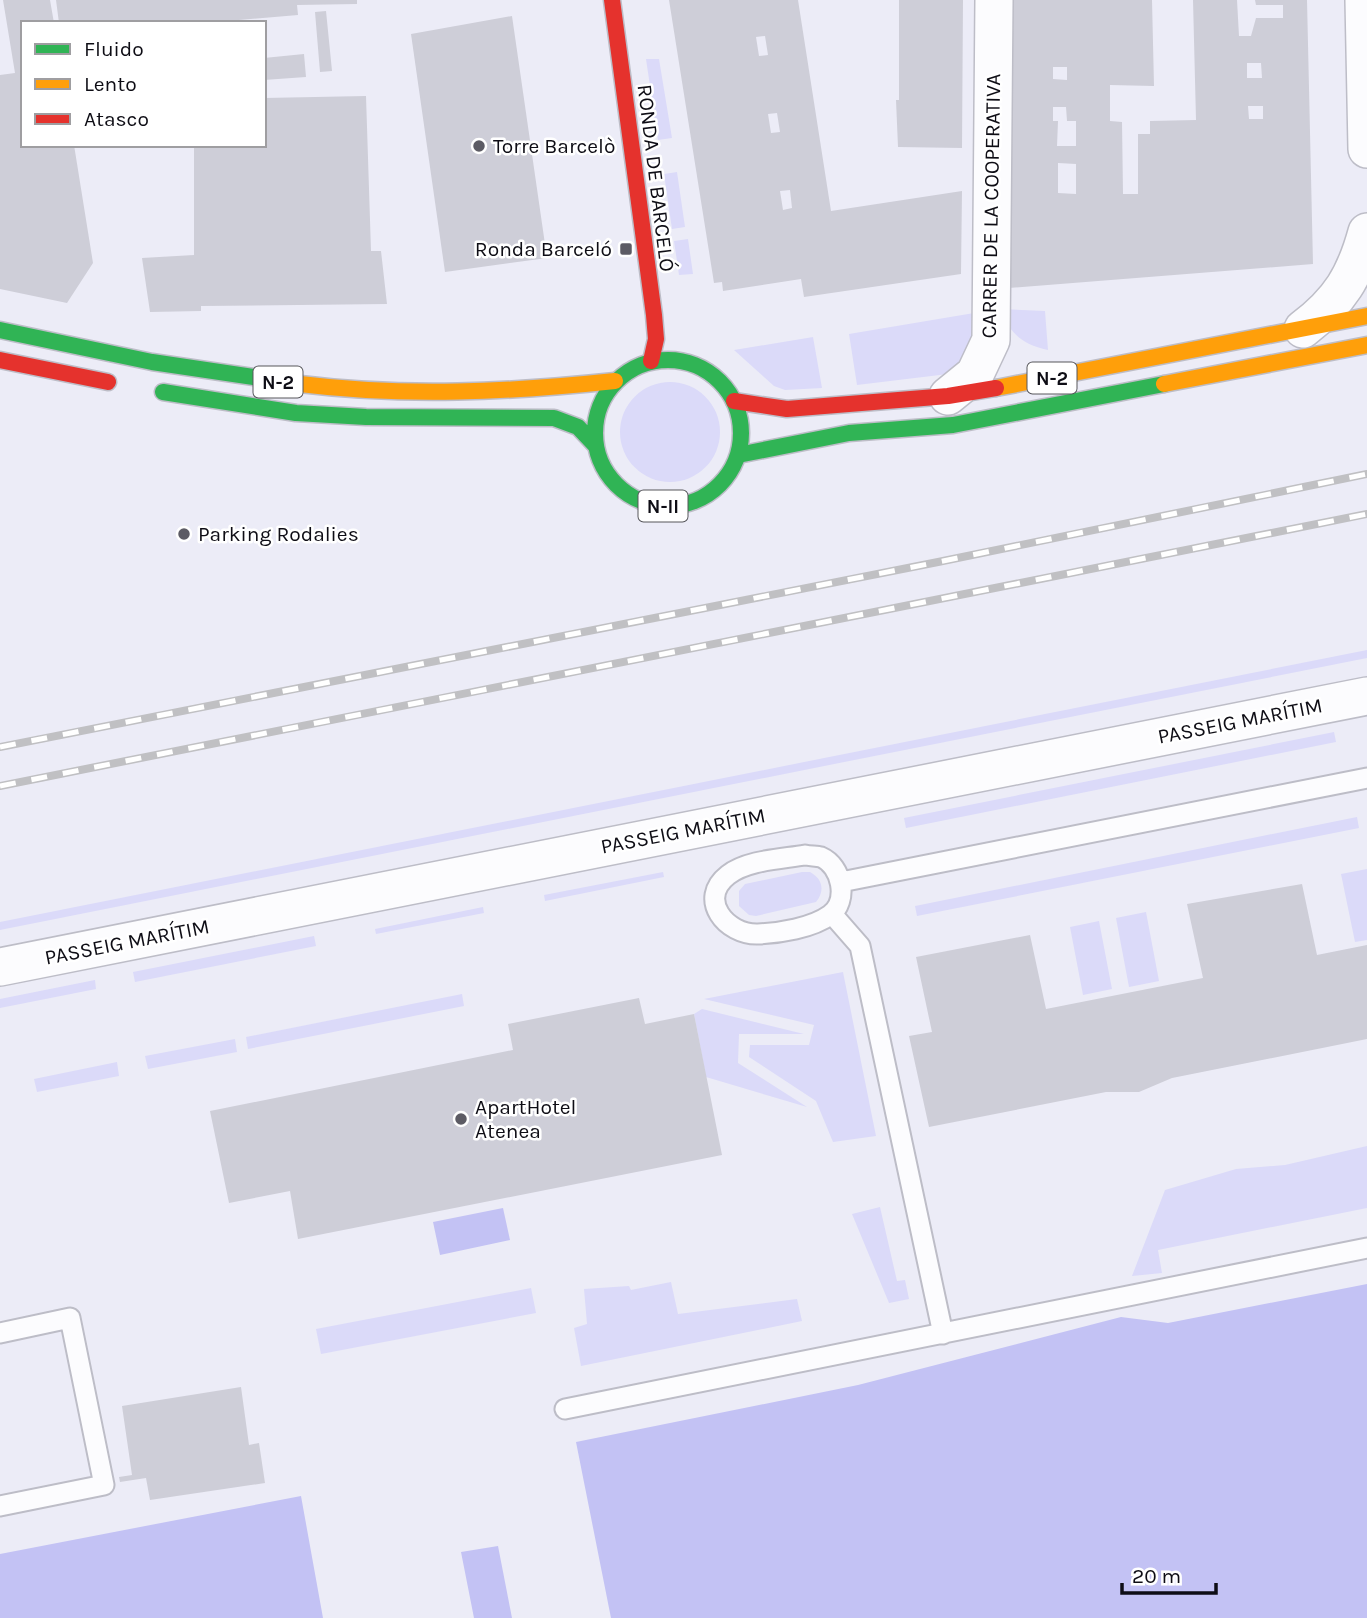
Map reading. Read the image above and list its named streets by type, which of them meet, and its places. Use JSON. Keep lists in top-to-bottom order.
{
  "streets": {
    "main road": ["RONDA DE BARCELÓ", "N-2", "N-II"],
    "street": ["CARRER DE LA COOPERATIVA", "PASSEIG MARÍTIM"]
  },
  "crossings": [
    ["RONDA DE BARCELÓ", "N-2"],
    ["RONDA DE BARCELÓ", "N-II"],
    ["CARRER DE LA COOPERATIVA", "N-2"],
    ["N-2", "N-II"]
  ],
  "places": {
    "other": ["Torre Barcelò", "Parking Rodalies", "ApartHotel Atenea"],
    "transit": ["Ronda Barceló"]
  },
  "legend": ["Fluido", "Lento", "Atasco"],
  "scale_bar": "20 m"
}
